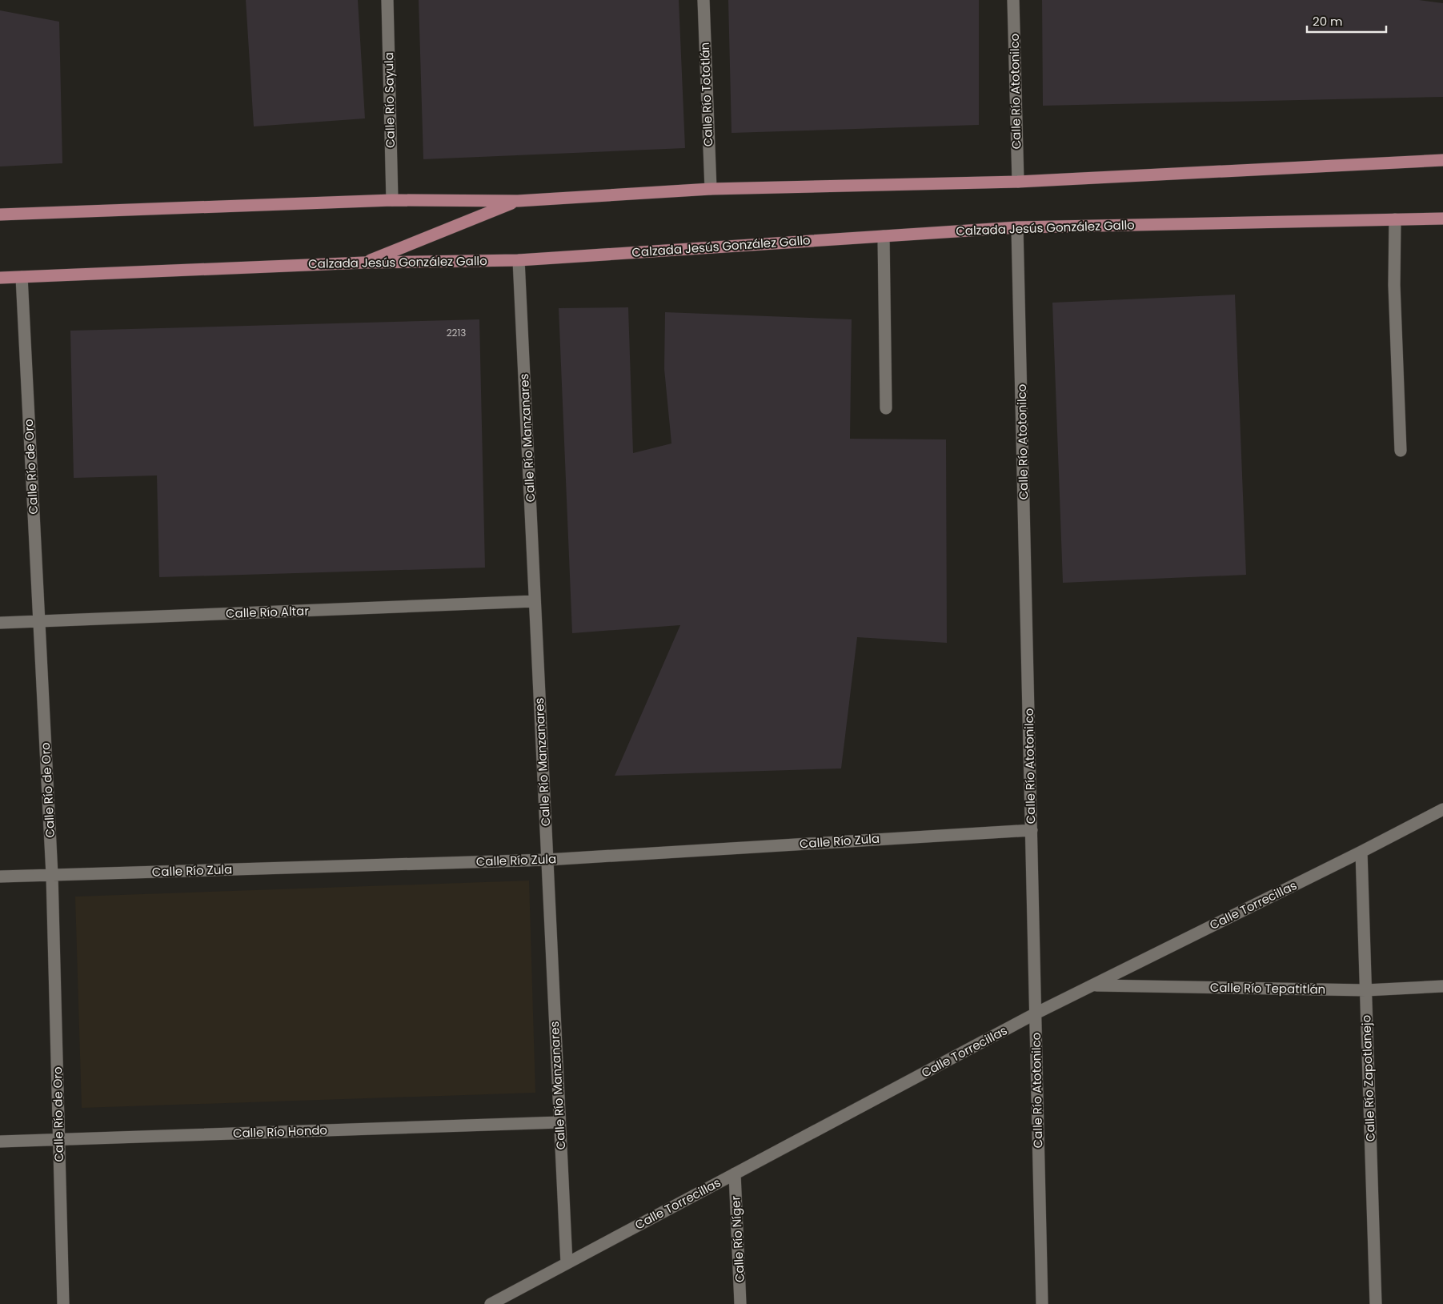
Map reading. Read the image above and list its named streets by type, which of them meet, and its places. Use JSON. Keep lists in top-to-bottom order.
{
  "streets": {
    "main road": ["Calzada Jesús González Gallo"],
    "street": [
      "Calle Río Atotonilco",
      "Calle Río Tototlán",
      "Calle Río Sayula",
      "Calle Río Manzanares",
      "Calle Río de Oro",
      "Calle Río Altar",
      "Calle Río Zula",
      "Calle Torrecillas",
      "Calle Río Tepatitlán",
      "Calle Río Zapotlanejo",
      "Calle Río Hondo",
      "Calle Río Níger"
    ]
  },
  "crossings": [
    ["Calle Río Atotonilco", "Calzada Jesús González Gallo"],
    ["Calle Río Atotonilco", "Calle Río Zula"],
    ["Calle Río Atotonilco", "Calle Torrecillas"],
    ["Calzada Jesús González Gallo", "Calle Río Manzanares"],
    ["Calzada Jesús González Gallo", "Calle Río de Oro"],
    ["Calle Río Manzanares", "Calle Río Altar"],
    ["Calle Río Manzanares", "Calle Río Zula"],
    ["Calle Río Manzanares", "Calle Torrecillas"],
    ["Calle Río Manzanares", "Calle Río Hondo"],
    ["Calle Río de Oro", "Calle Río Altar"],
    ["Calle Río de Oro", "Calle Río Zula"],
    ["Calle Río de Oro", "Calle Río Hondo"],
    ["Calle Torrecillas", "Calle Río Tepatitlán"],
    ["Calle Torrecillas", "Calle Río Zapotlanejo"],
    ["Calle Torrecillas", "Calle Río Níger"],
    ["Calle Río Tepatitlán", "Calle Río Zapotlanejo"]
  ],
  "house_numbers": ["2213"],
  "scale_bar": "20 m"
}
